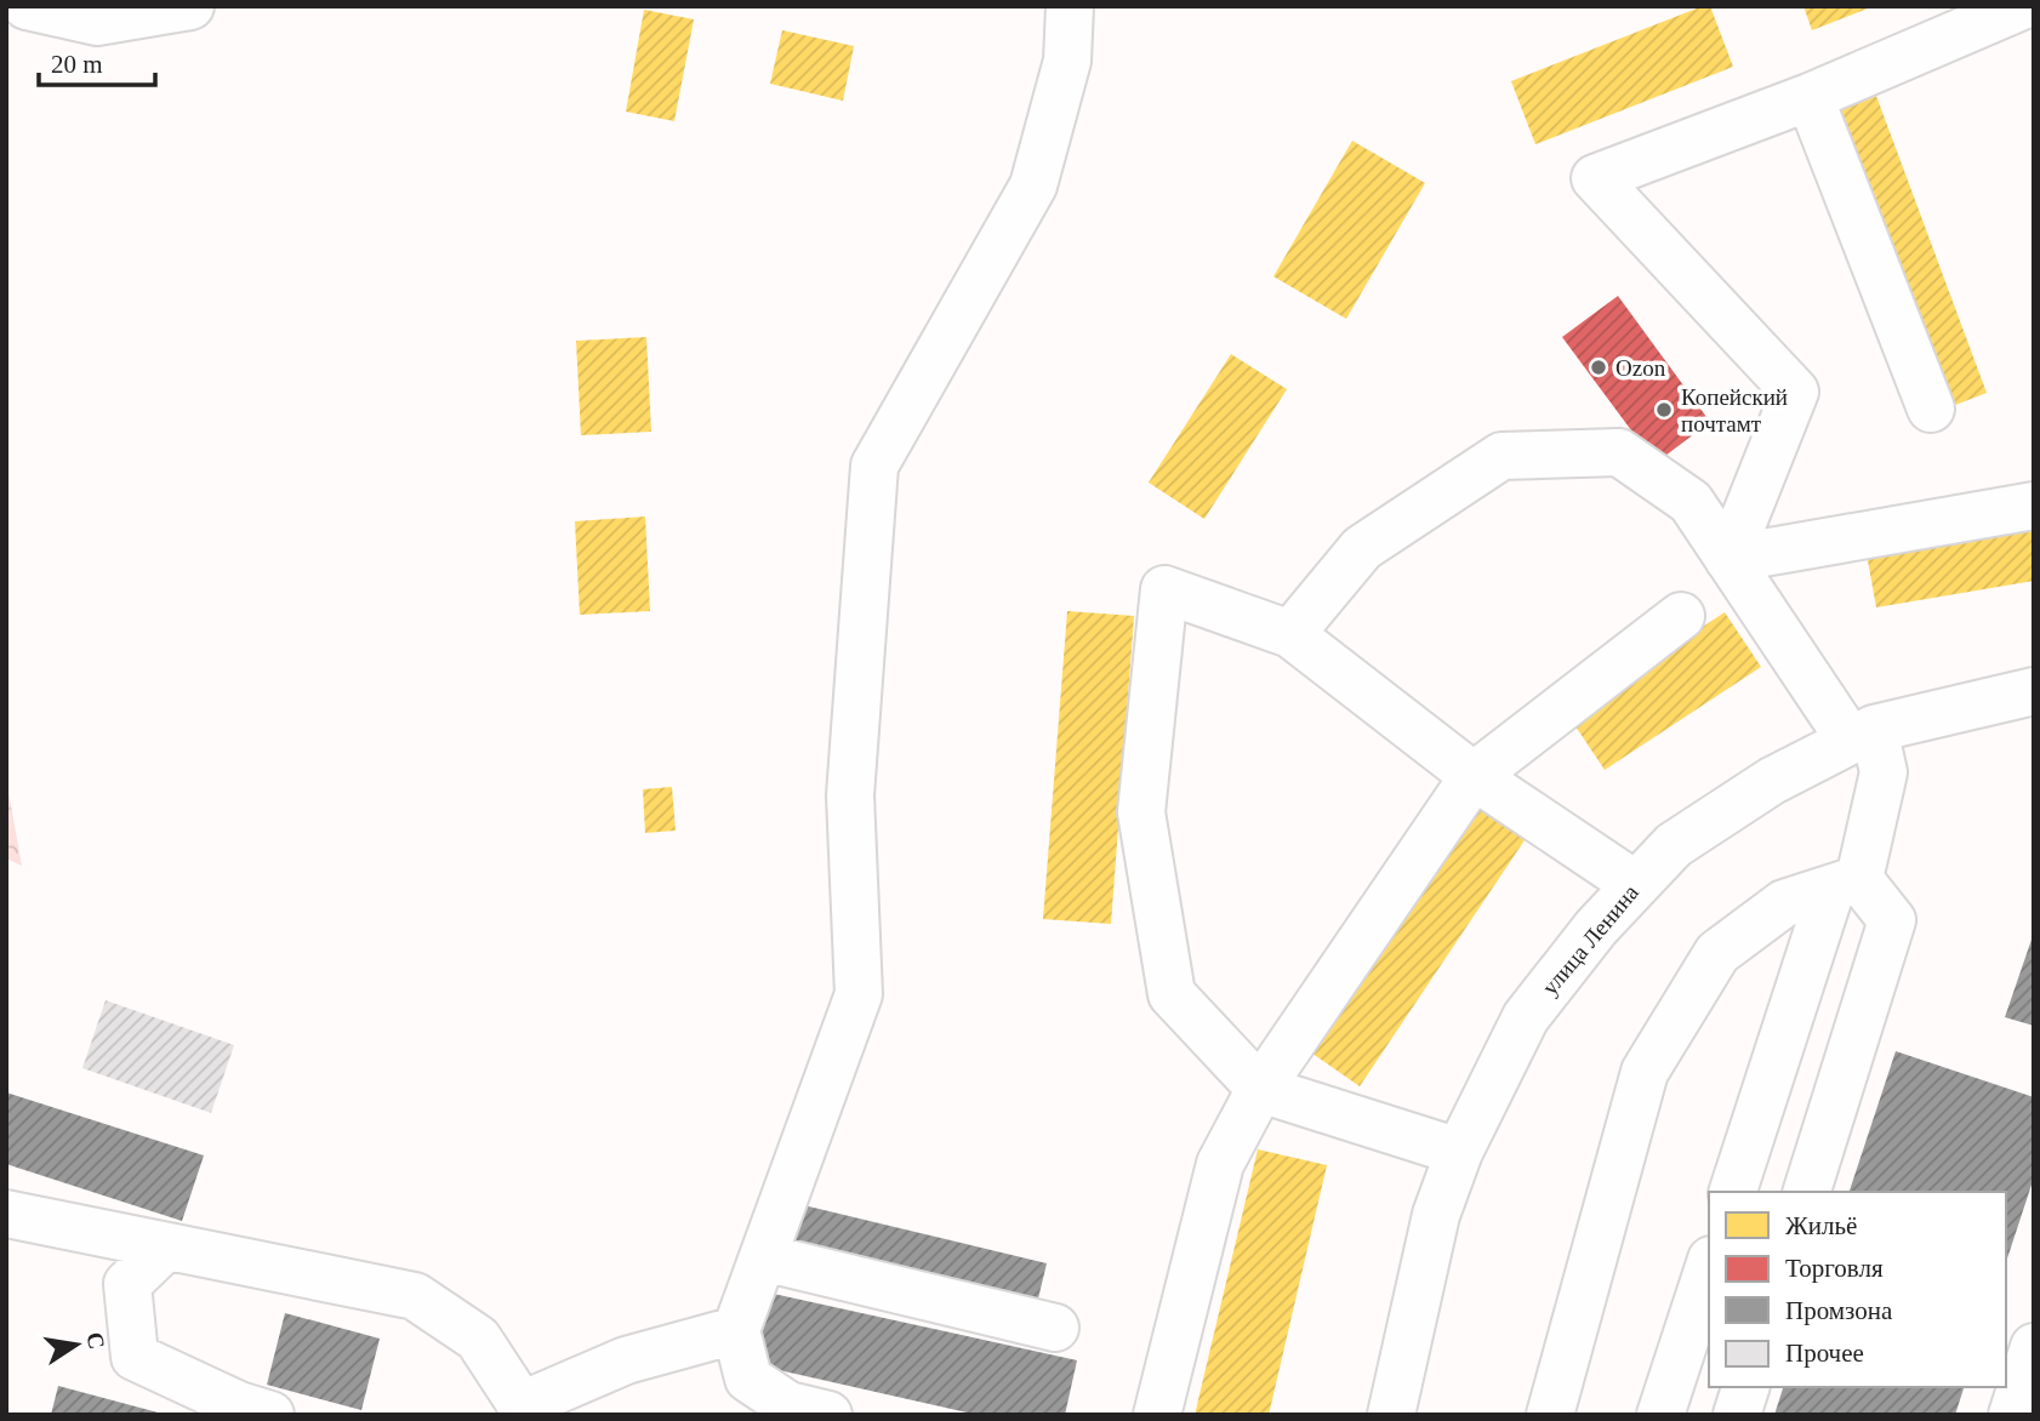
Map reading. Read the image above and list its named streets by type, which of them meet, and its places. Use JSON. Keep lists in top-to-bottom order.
{
  "streets": {
    "street": ["улица Ленина"]
  },
  "places": ["Ozon", "Копейский почтамт"],
  "legend": [
    "Жильё",
    "Торговля",
    "Промзона",
    "Прочее"
  ],
  "scale_bar": "20 m",
  "north": "right"
}
